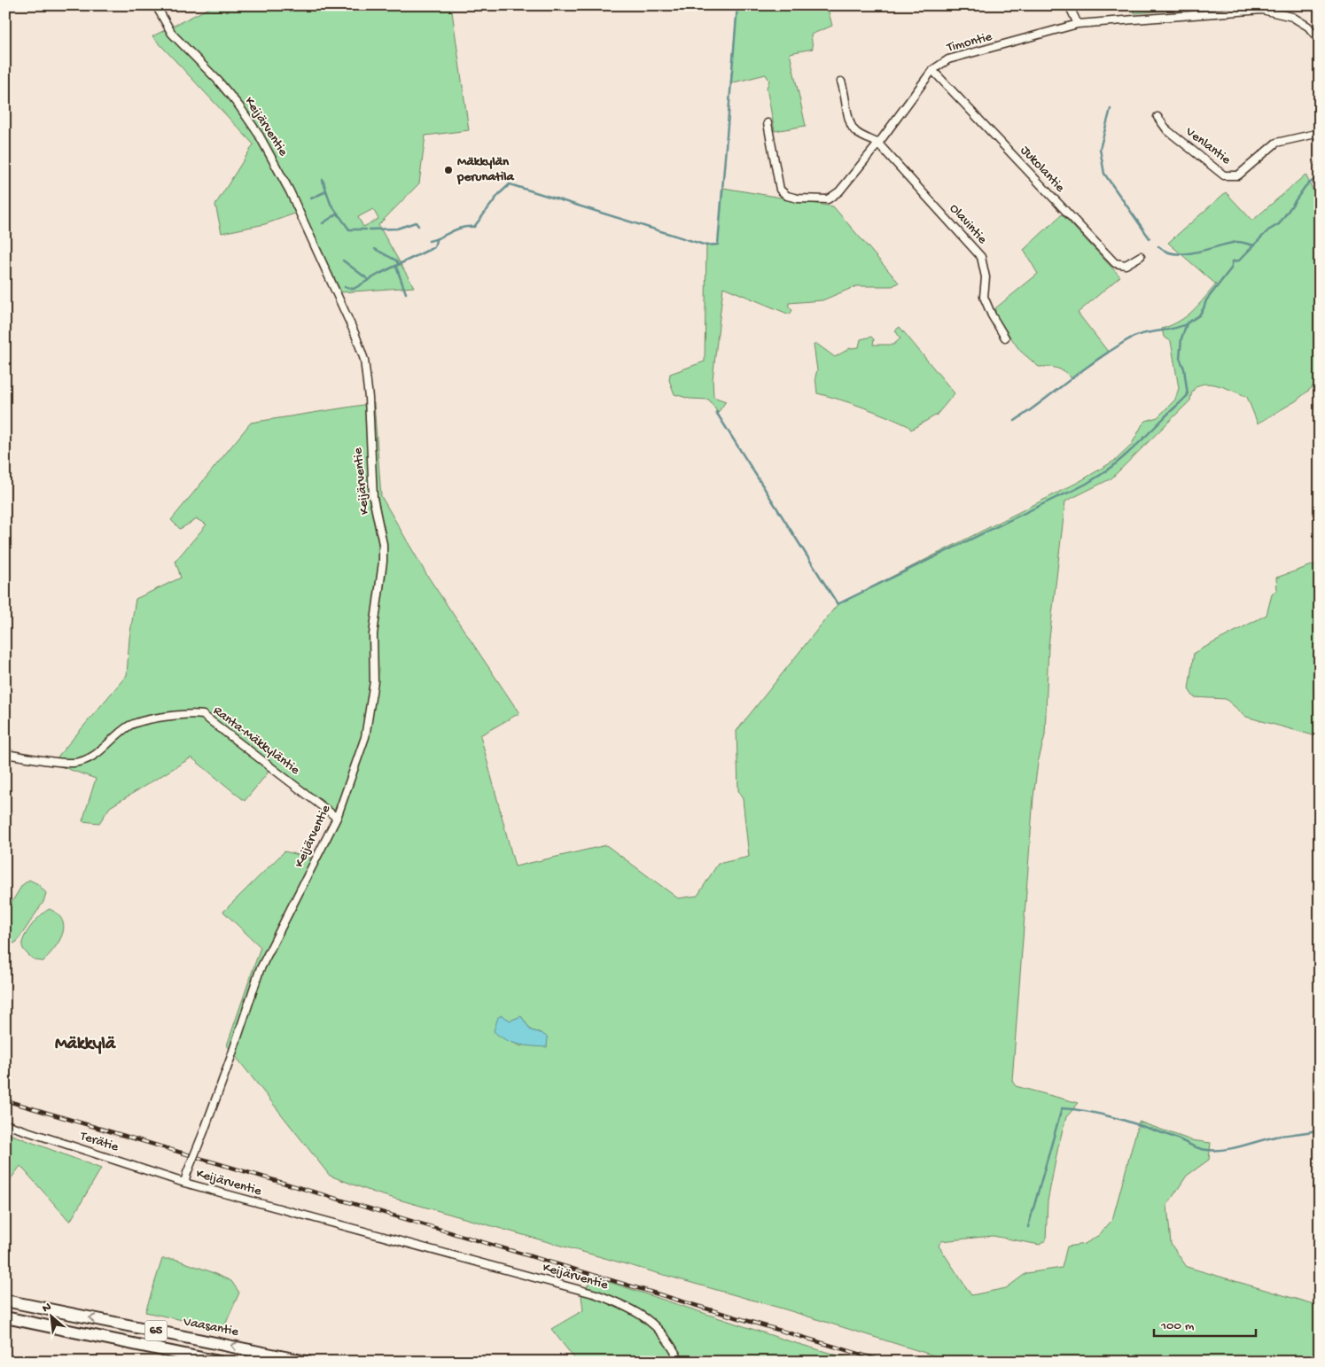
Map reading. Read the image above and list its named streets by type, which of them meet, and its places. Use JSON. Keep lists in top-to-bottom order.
{
  "streets": {
    "highway": ["Vaasantie", "65"],
    "street": [
      "Timontie",
      "Keijärventie",
      "Venlantie",
      "Jukolantie",
      "Olavintie",
      "Ranta-Mäkkyläntie",
      "Terätie"
    ]
  },
  "crossings": [
    ["Timontie", "Jukolantie"],
    ["Timontie", "Olavintie"],
    ["Keijärventie", "Ranta-Mäkkyläntie"],
    ["Keijärventie", "Terätie"]
  ],
  "districts": ["Mäkkylä"],
  "places": ["Mäkkylän perunatila"],
  "scale_bar": "100 m",
  "north": "top left"
}
